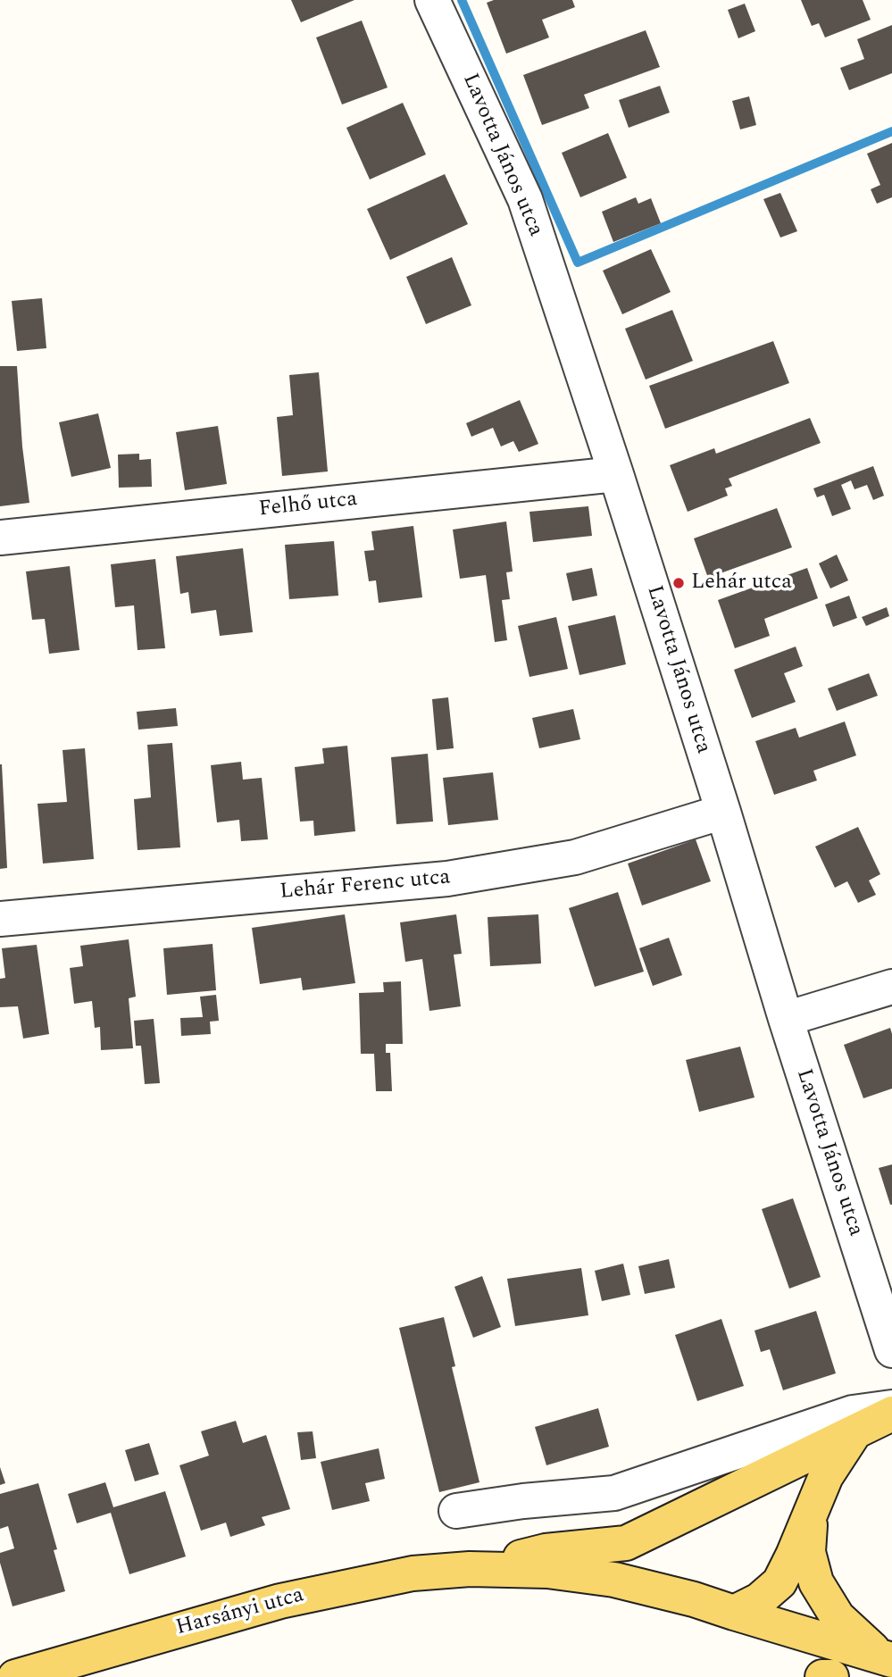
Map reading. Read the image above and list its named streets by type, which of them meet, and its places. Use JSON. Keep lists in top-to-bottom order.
{
  "streets": {
    "main road": ["Harsányi utca"],
    "street": ["Lavotta János utca", "Felhő utca", "Lehár Ferenc utca"]
  },
  "crossings": [
    ["Lavotta János utca", "Felhő utca"],
    ["Lavotta János utca", "Lehár Ferenc utca"]
  ],
  "places": ["Lehár utca"]
}
